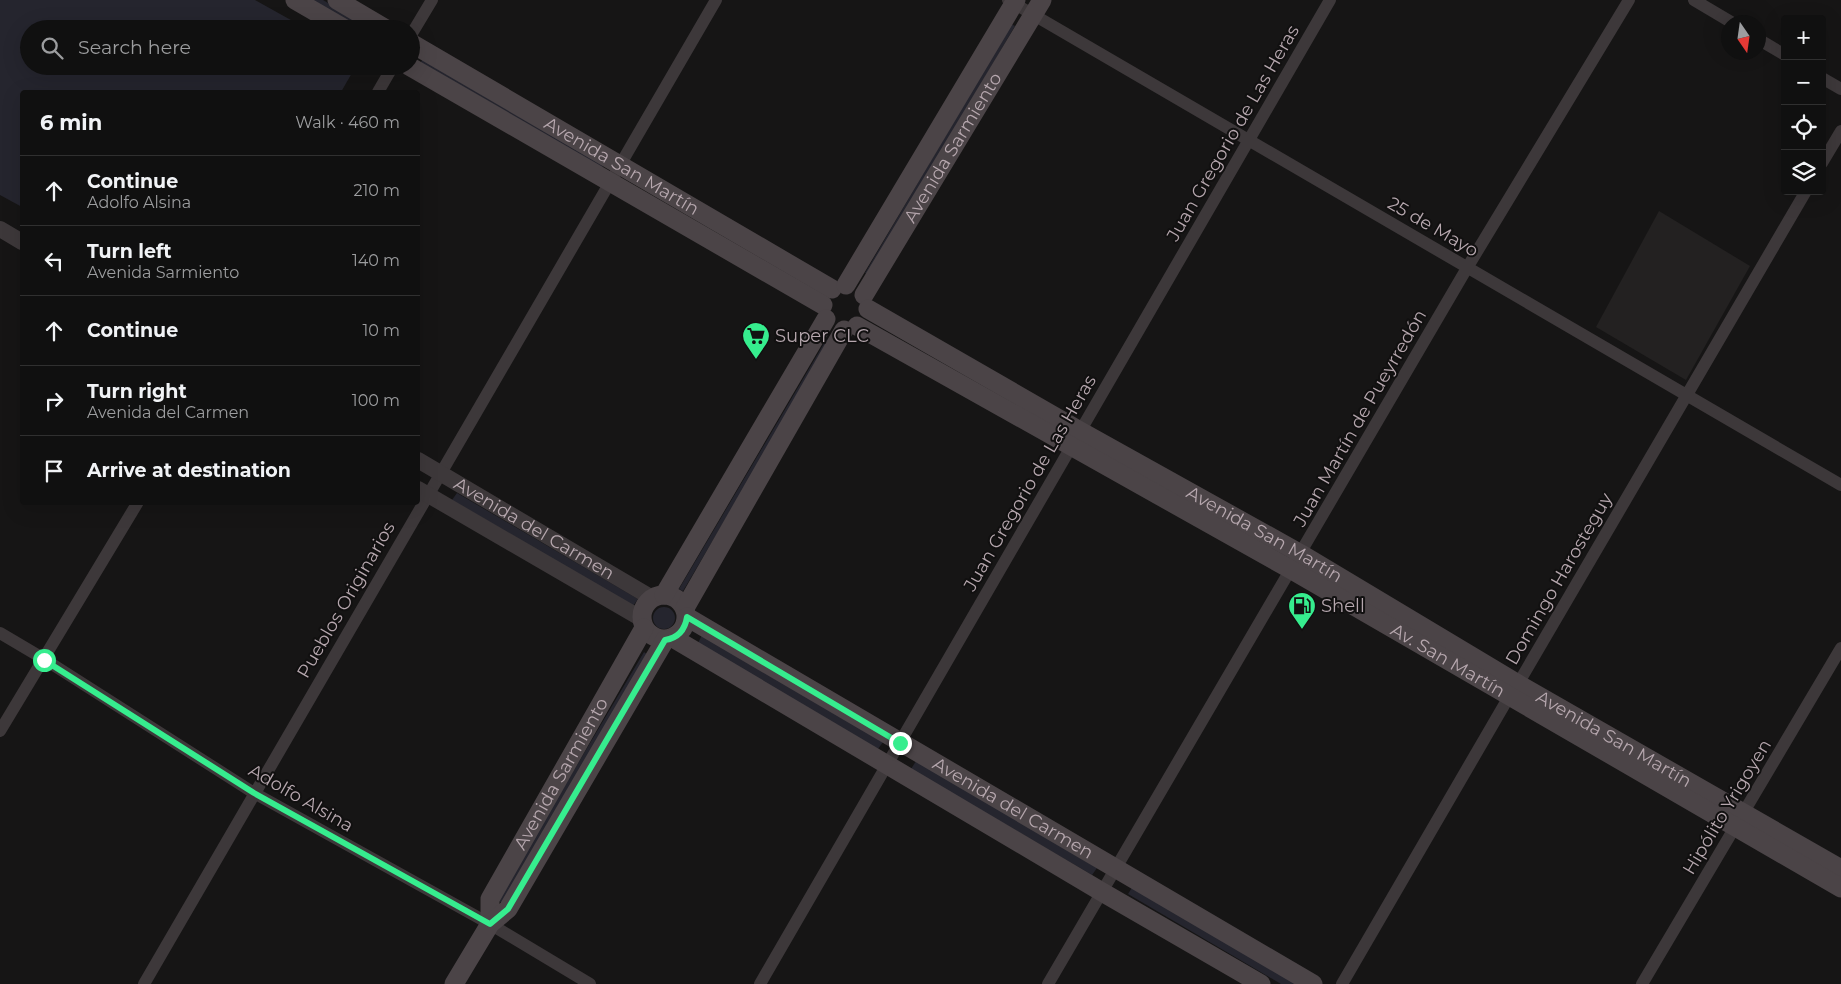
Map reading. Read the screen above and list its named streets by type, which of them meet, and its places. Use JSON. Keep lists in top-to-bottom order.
{
  "streets": {
    "main road": ["Avenida Sarmiento", "Avenida San Martín", "Avenida del Carmen"],
    "street": [
      "Juan Gregorio de Las Heras",
      "25 de Mayo",
      "Juan Martín de Pueyrredón",
      "Domingo Harosteguy",
      "Pueblos Originarios",
      "Adolfo Alsina",
      "Hipólito Yrigoyen"
    ]
  },
  "crossings": [
    ["Juan Gregorio de Las Heras", "Avenida San Martín"],
    ["Juan Gregorio de Las Heras", "25 de Mayo"],
    ["Juan Gregorio de Las Heras", "Avenida del Carmen"],
    ["Avenida Sarmiento", "Avenida San Martín"],
    ["Avenida Sarmiento", "25 de Mayo"],
    ["Avenida Sarmiento", "Avenida del Carmen"],
    ["Avenida Sarmiento", "Adolfo Alsina"],
    ["Avenida San Martín", "Juan Martín de Pueyrredón"],
    ["Avenida San Martín", "Domingo Harosteguy"],
    ["Avenida San Martín", "Pueblos Originarios"],
    ["Avenida San Martín", "Hipólito Yrigoyen"],
    ["25 de Mayo", "Juan Martín de Pueyrredón"],
    ["25 de Mayo", "Domingo Harosteguy"],
    ["Juan Martín de Pueyrredón", "Avenida del Carmen"],
    ["Avenida del Carmen", "Pueblos Originarios"],
    ["Pueblos Originarios", "Adolfo Alsina"]
  ],
  "places": {
    "supermarket": ["Super CLC"],
    "fuel station": ["Shell"]
  },
  "north": "bottom",
  "page": {
    "map_buttons": ["+", "−"],
    "search": "Search here",
    "heading": ["6 min", "Walk · 460 m"],
    "list": [
      ["Continue", "Adolfo Alsina", "210 m"],
      ["Turn left", "Avenida Sarmiento", "140 m"],
      ["Continue", "10 m"],
      ["Turn right", "Avenida del Carmen", "100 m"],
      "Arrive at destination"
    ]
  }
}
